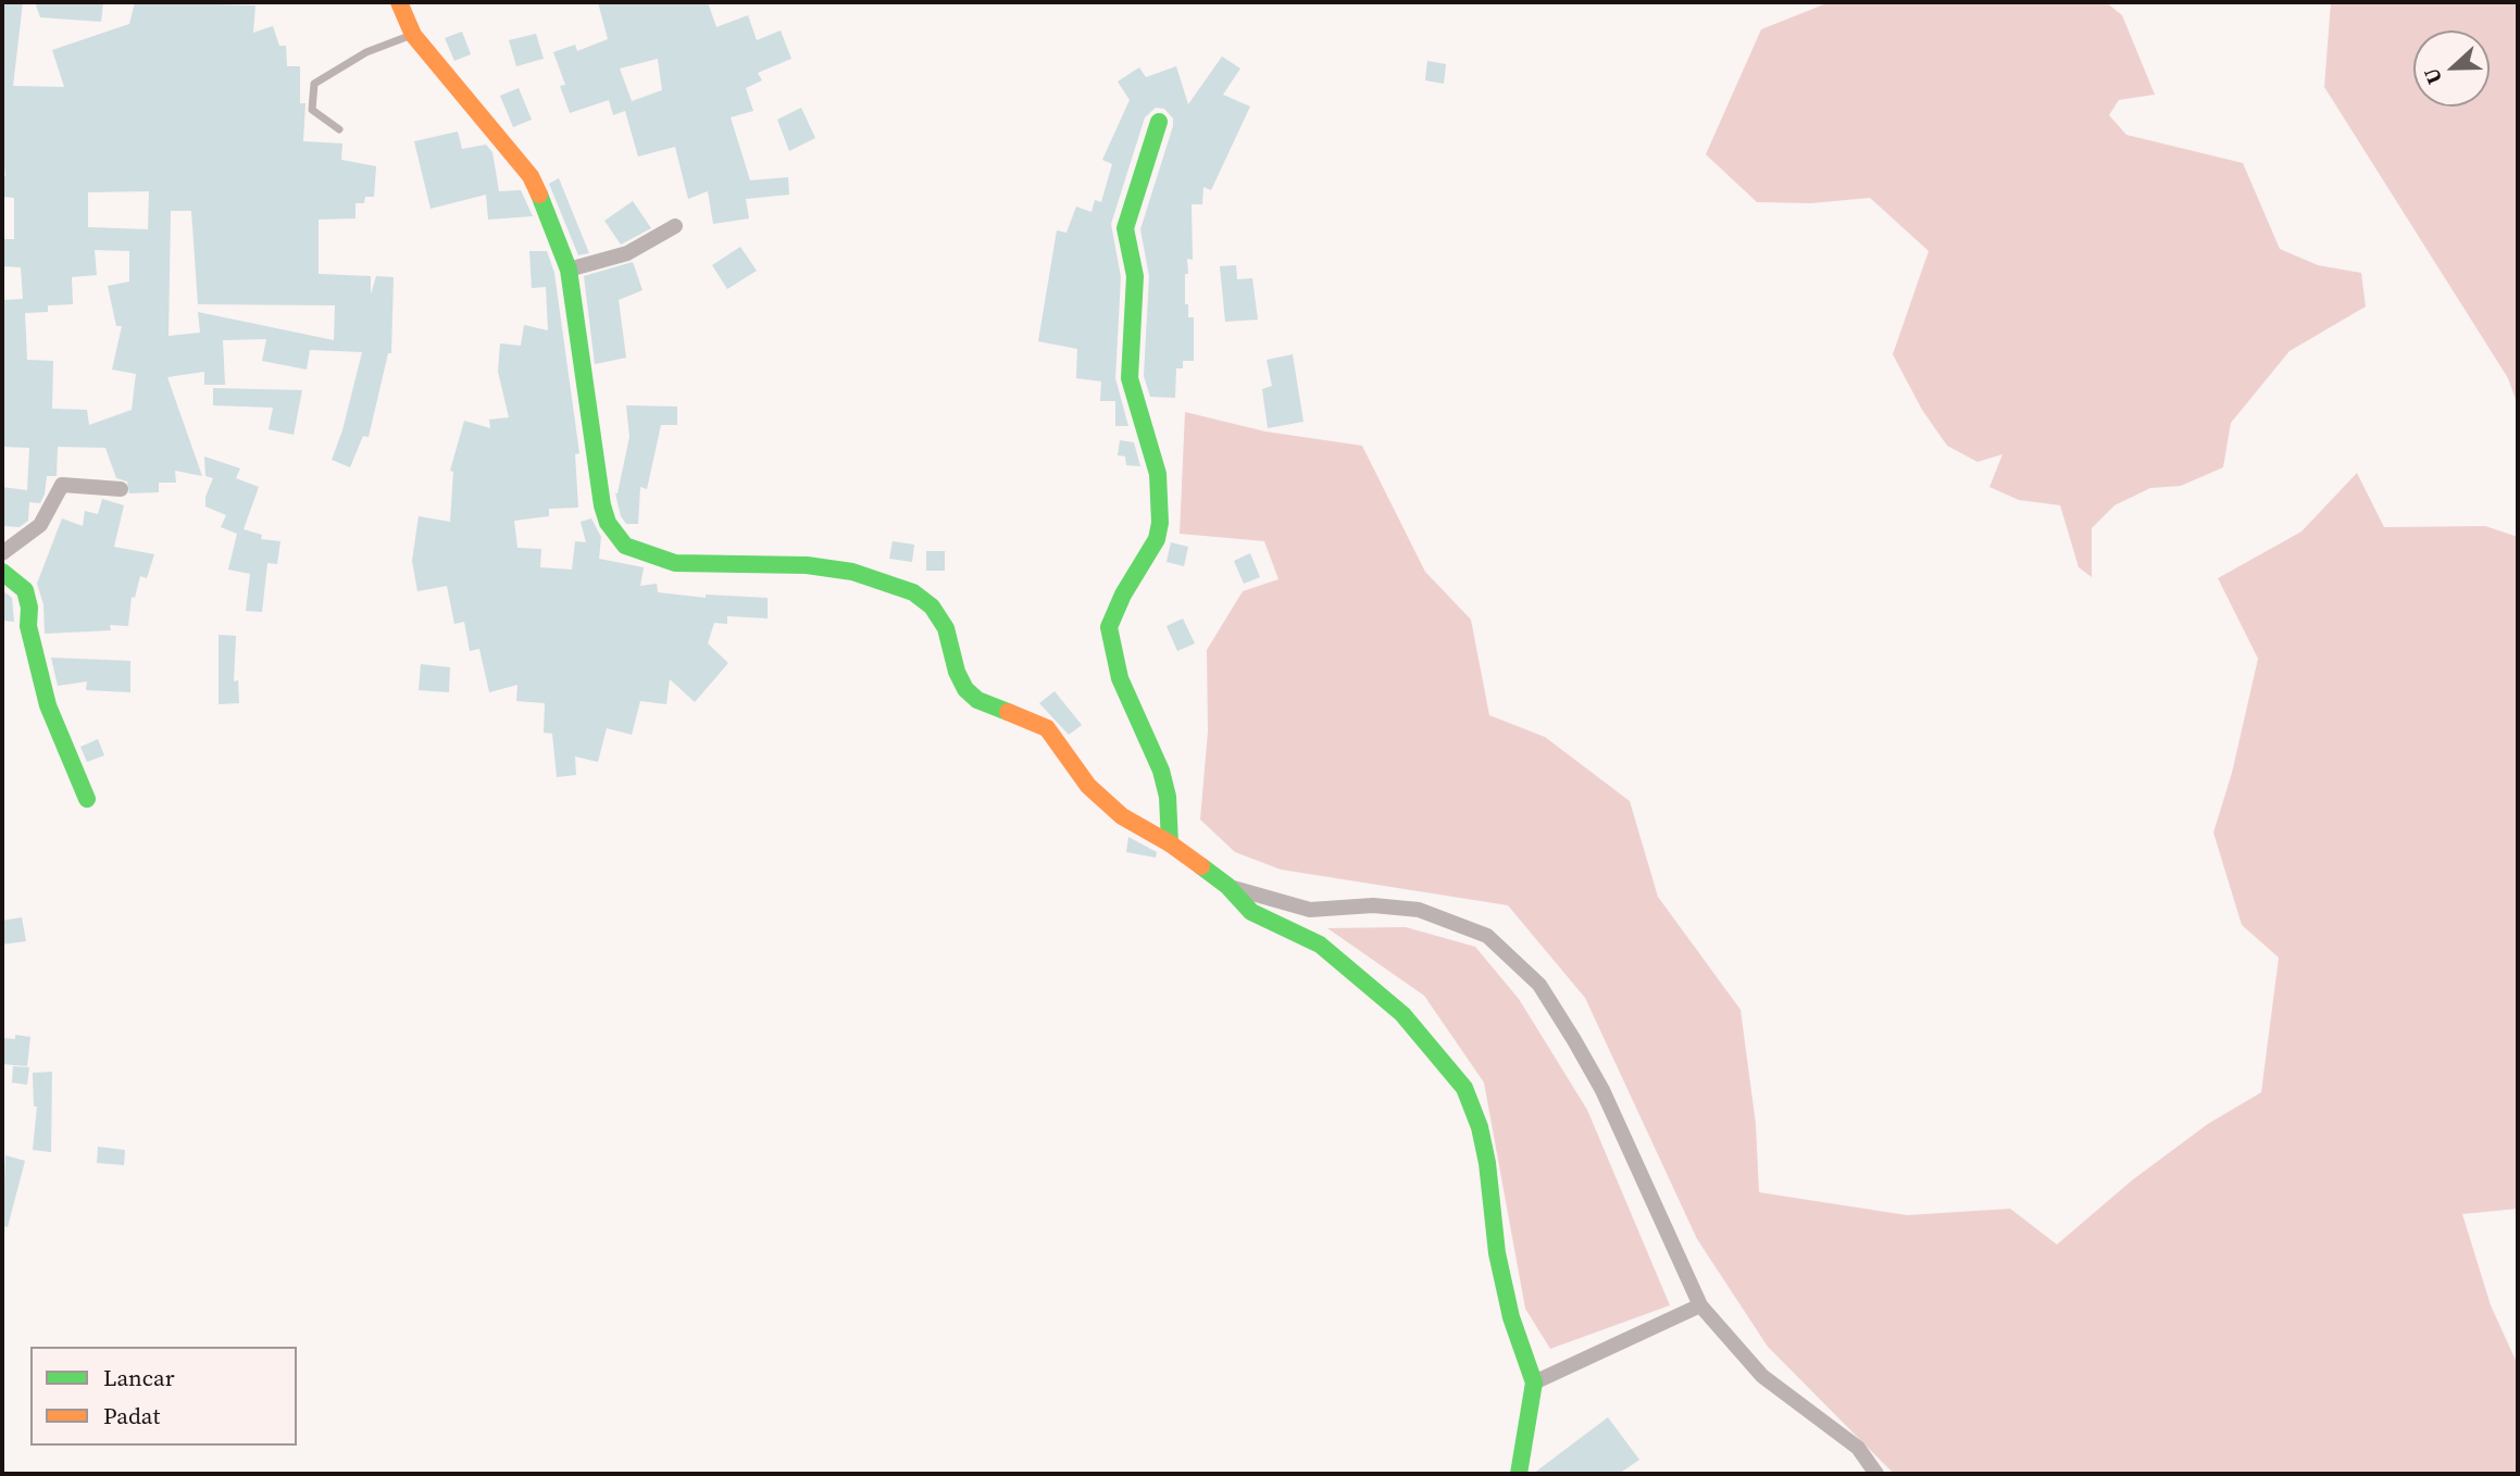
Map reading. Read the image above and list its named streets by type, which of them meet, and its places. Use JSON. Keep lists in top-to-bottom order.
{
  "legend": ["Lancar", "Padat"],
  "north": "left"
}
